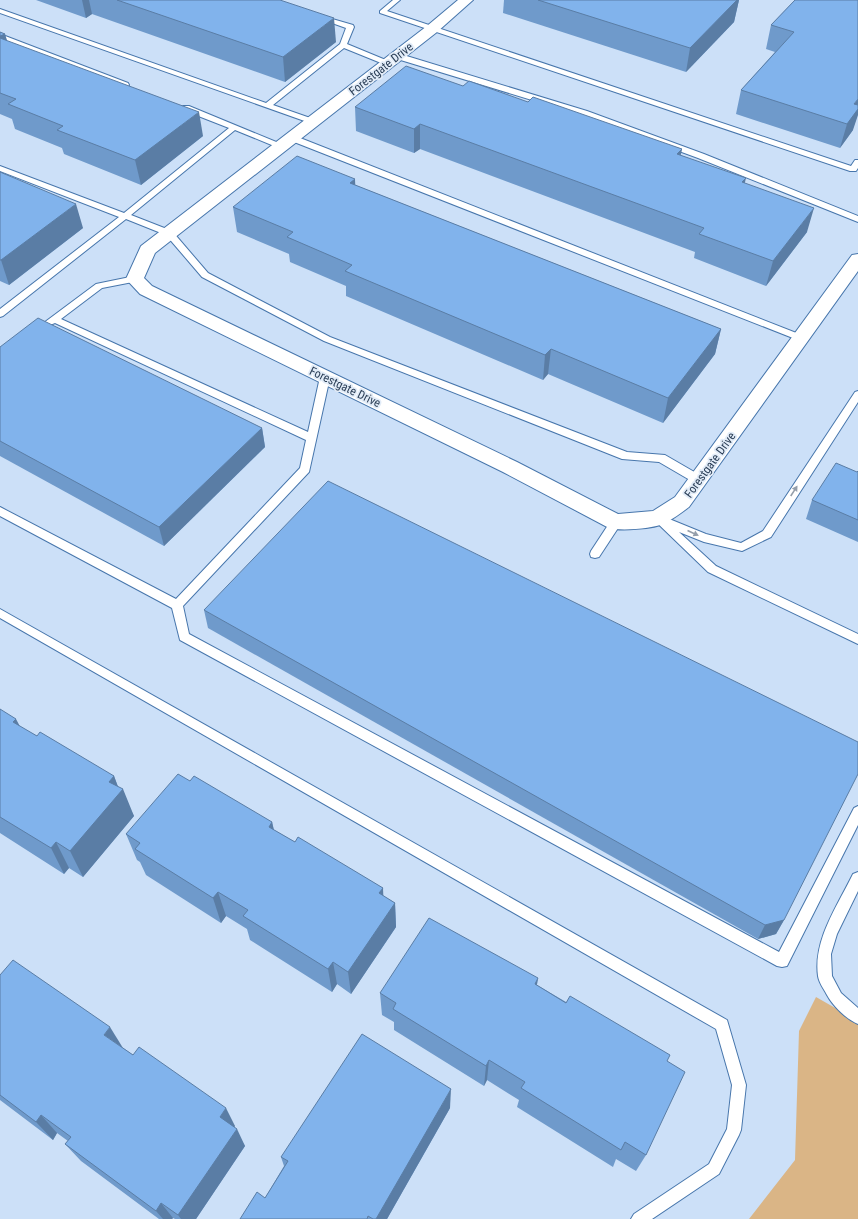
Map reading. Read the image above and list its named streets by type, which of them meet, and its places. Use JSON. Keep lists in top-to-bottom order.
{
  "streets": {
    "street": ["Forestgate Drive"]
  }
}
